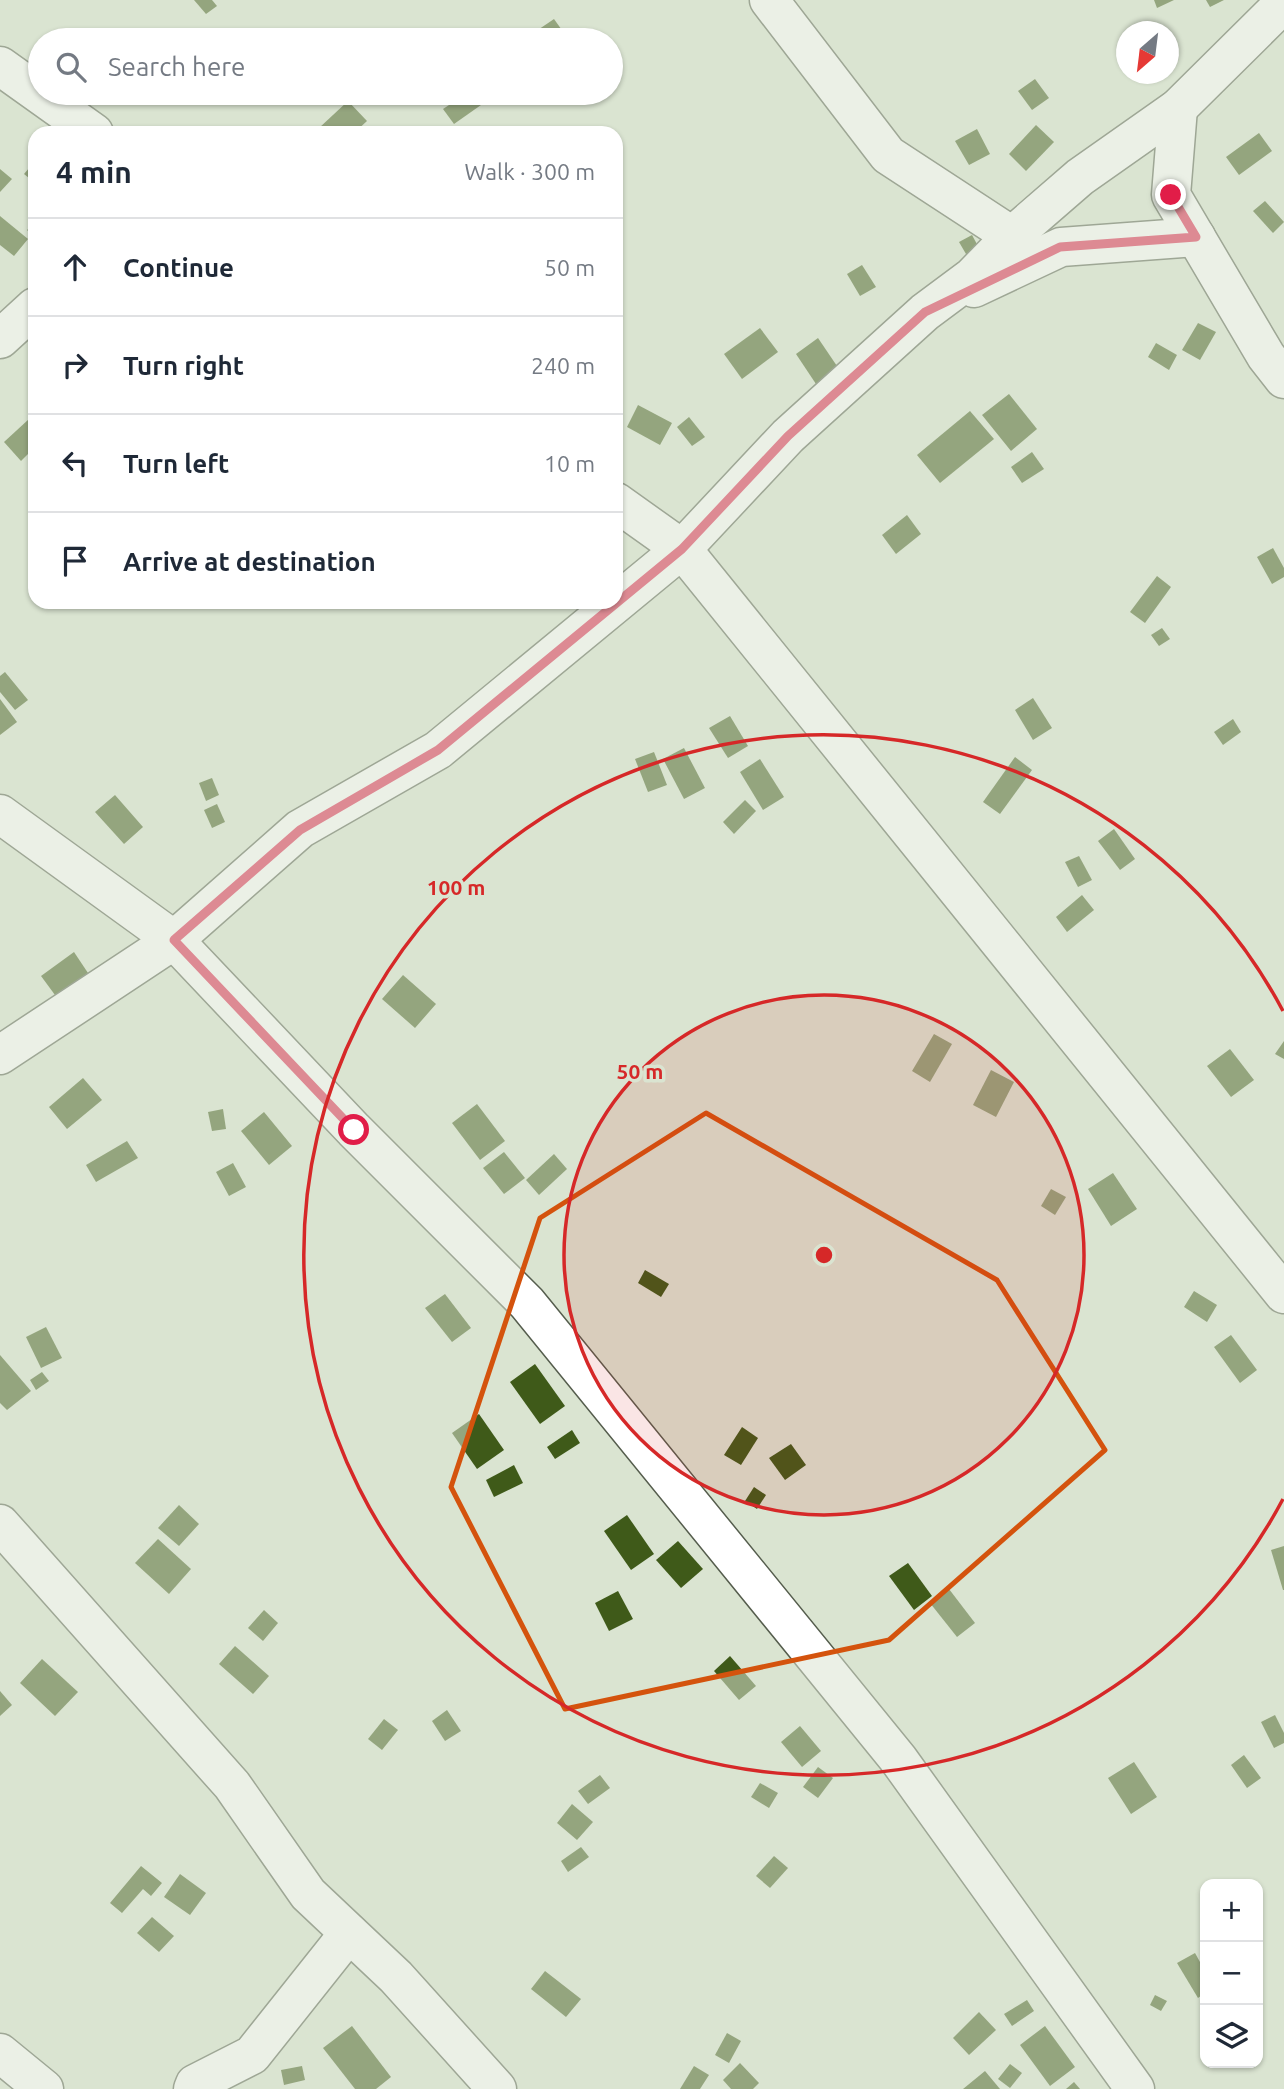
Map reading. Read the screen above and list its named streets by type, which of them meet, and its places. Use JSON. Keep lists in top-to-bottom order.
{
  "north": "bottom left",
  "page": {
    "search": "Search here",
    "heading": ["4 min", "Walk · 300 m"],
    "list": [
      ["Continue", "50 m"],
      ["Turn right", "240 m"],
      ["Turn left", "10 m"],
      "Arrive at destination"
    ],
    "map_buttons": ["+", "−"]
  },
  "rings": ["100 m", "50 m"]
}
